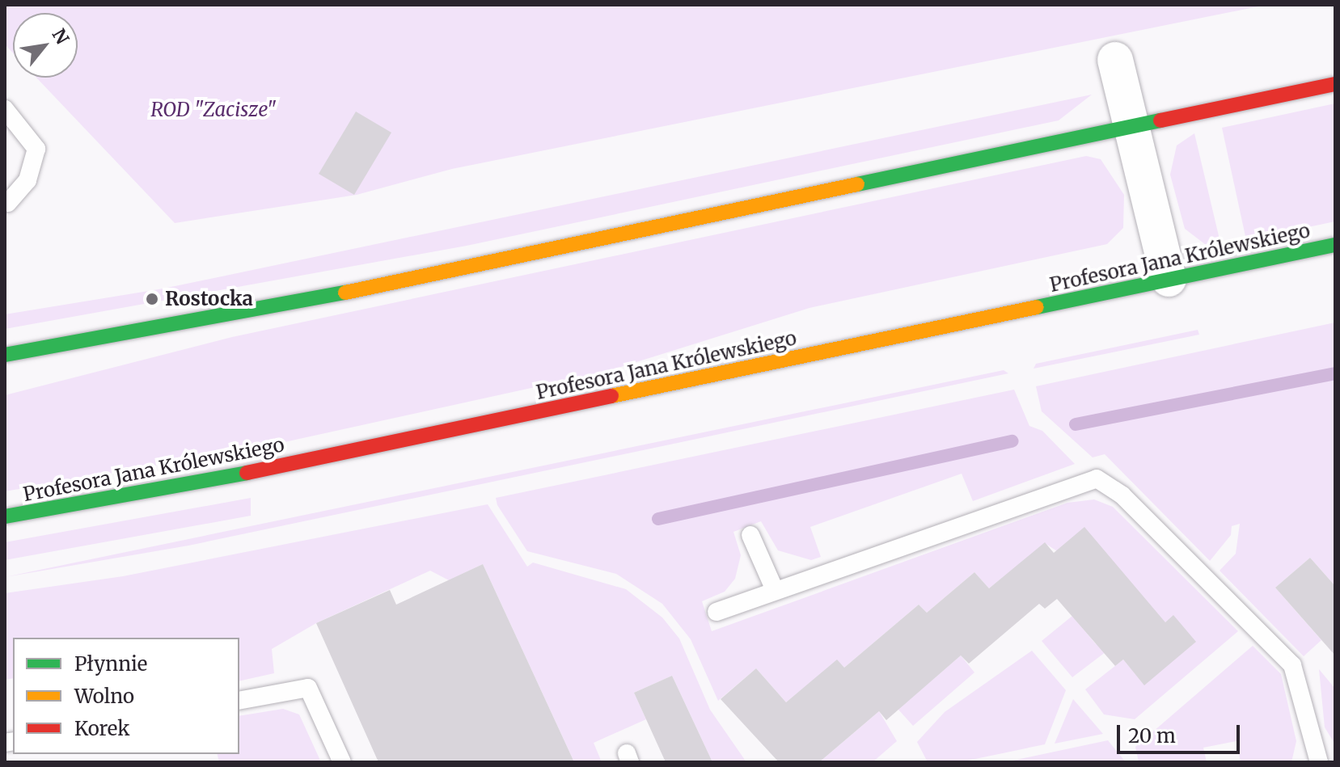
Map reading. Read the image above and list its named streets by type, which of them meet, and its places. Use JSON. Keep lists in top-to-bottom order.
{
  "streets": {
    "street": ["Profesora Jana Królewskiego"]
  },
  "parks": ["ROD \"Zacisze\""],
  "places": ["Rostocka"],
  "legend": ["Płynnie", "Wolno", "Korek"],
  "scale_bar": "20 m",
  "north": "top right"
}
